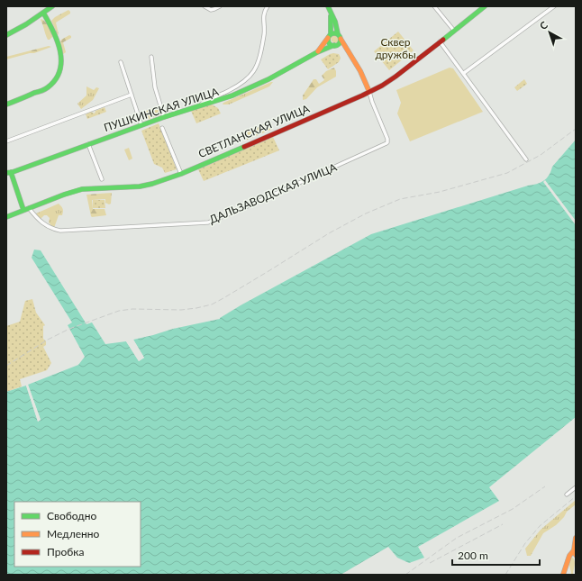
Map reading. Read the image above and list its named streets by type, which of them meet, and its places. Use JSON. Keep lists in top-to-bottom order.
{
  "streets": {
    "main road": ["ПУШКИНСКАЯ УЛИЦА", "СВЕТЛАНСКАЯ УЛИЦА"],
    "street": ["ДАЛЬЗАВОДСКАЯ УЛИЦА"]
  },
  "crossings": [
    ["СВЕТЛАНСКАЯ УЛИЦА", "ДАЛЬЗАВОДСКАЯ УЛИЦА"]
  ],
  "parks": ["Сквер дружбы"],
  "legend": ["Свободно", "Медленно", "Пробка"],
  "scale_bar": "200 m",
  "north": "top left"
}
